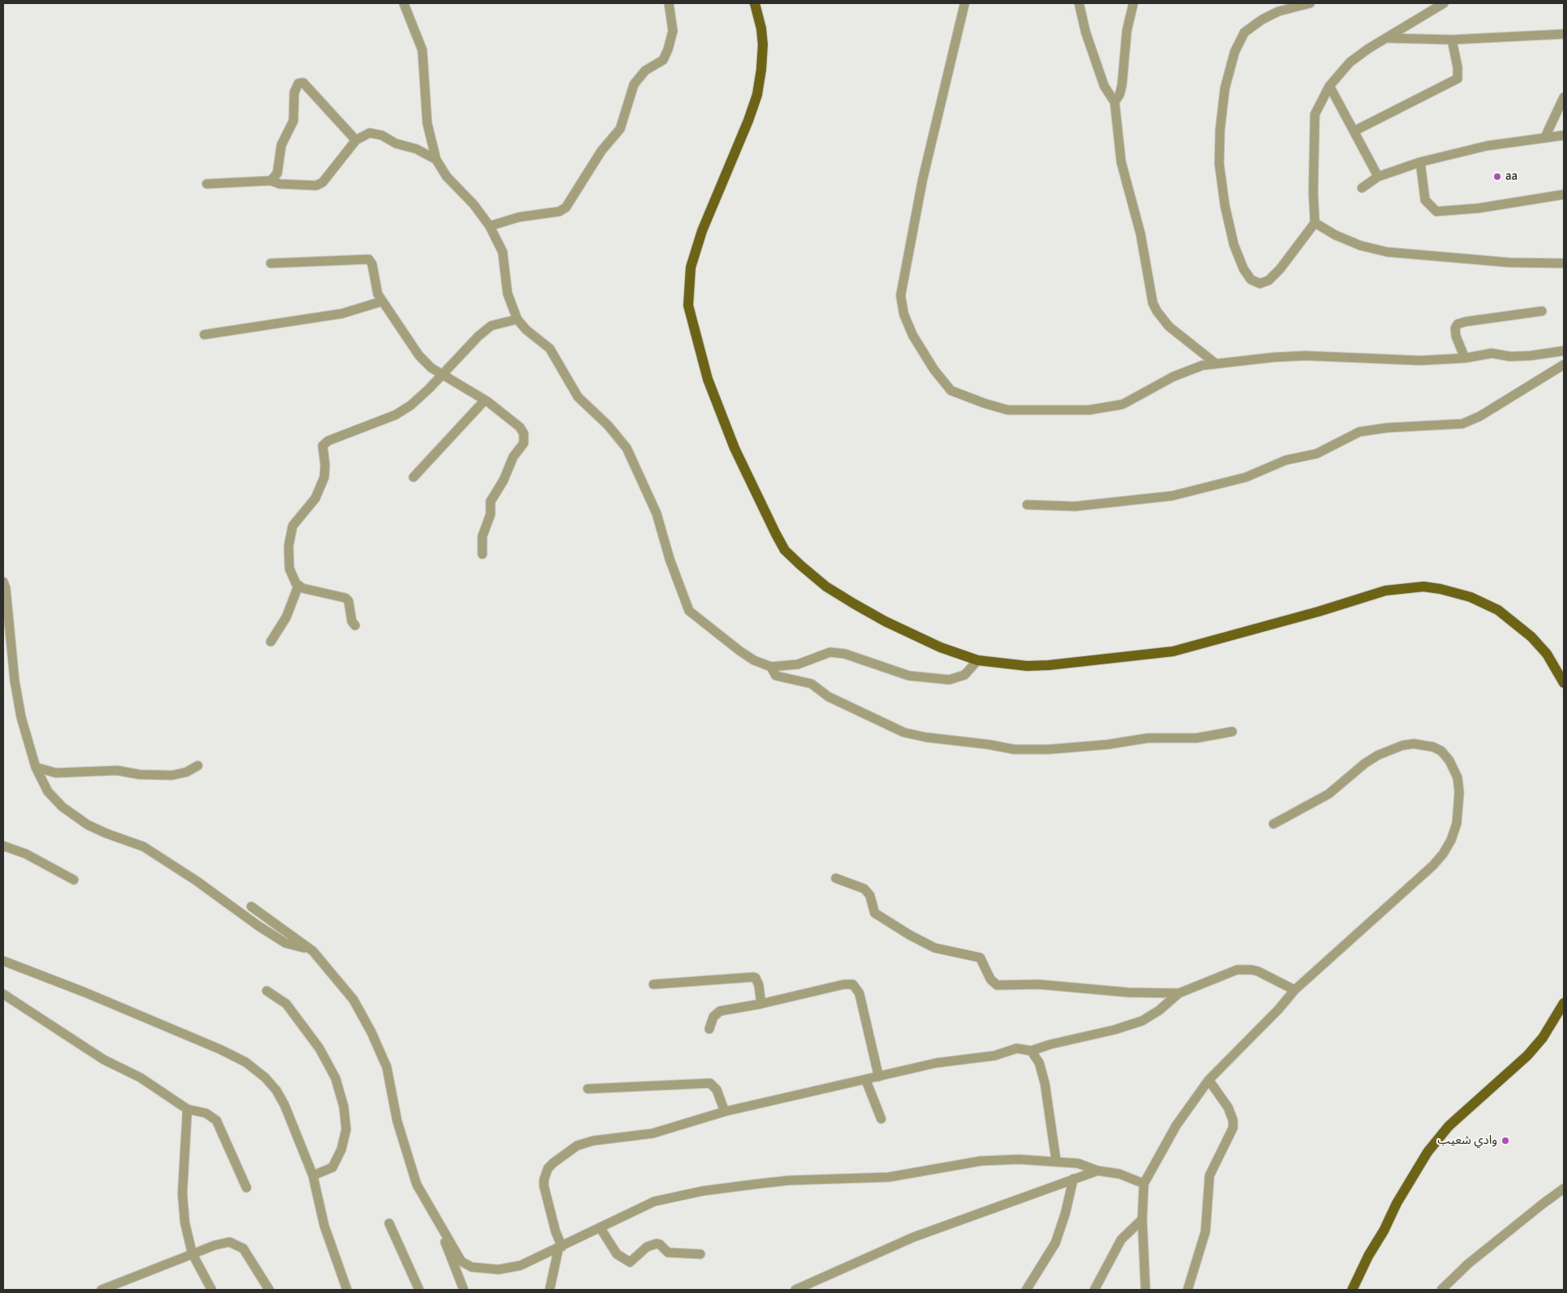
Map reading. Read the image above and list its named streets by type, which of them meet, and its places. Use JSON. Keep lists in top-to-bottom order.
{
  "places": ["aa", "وادي شعيب"]
}
